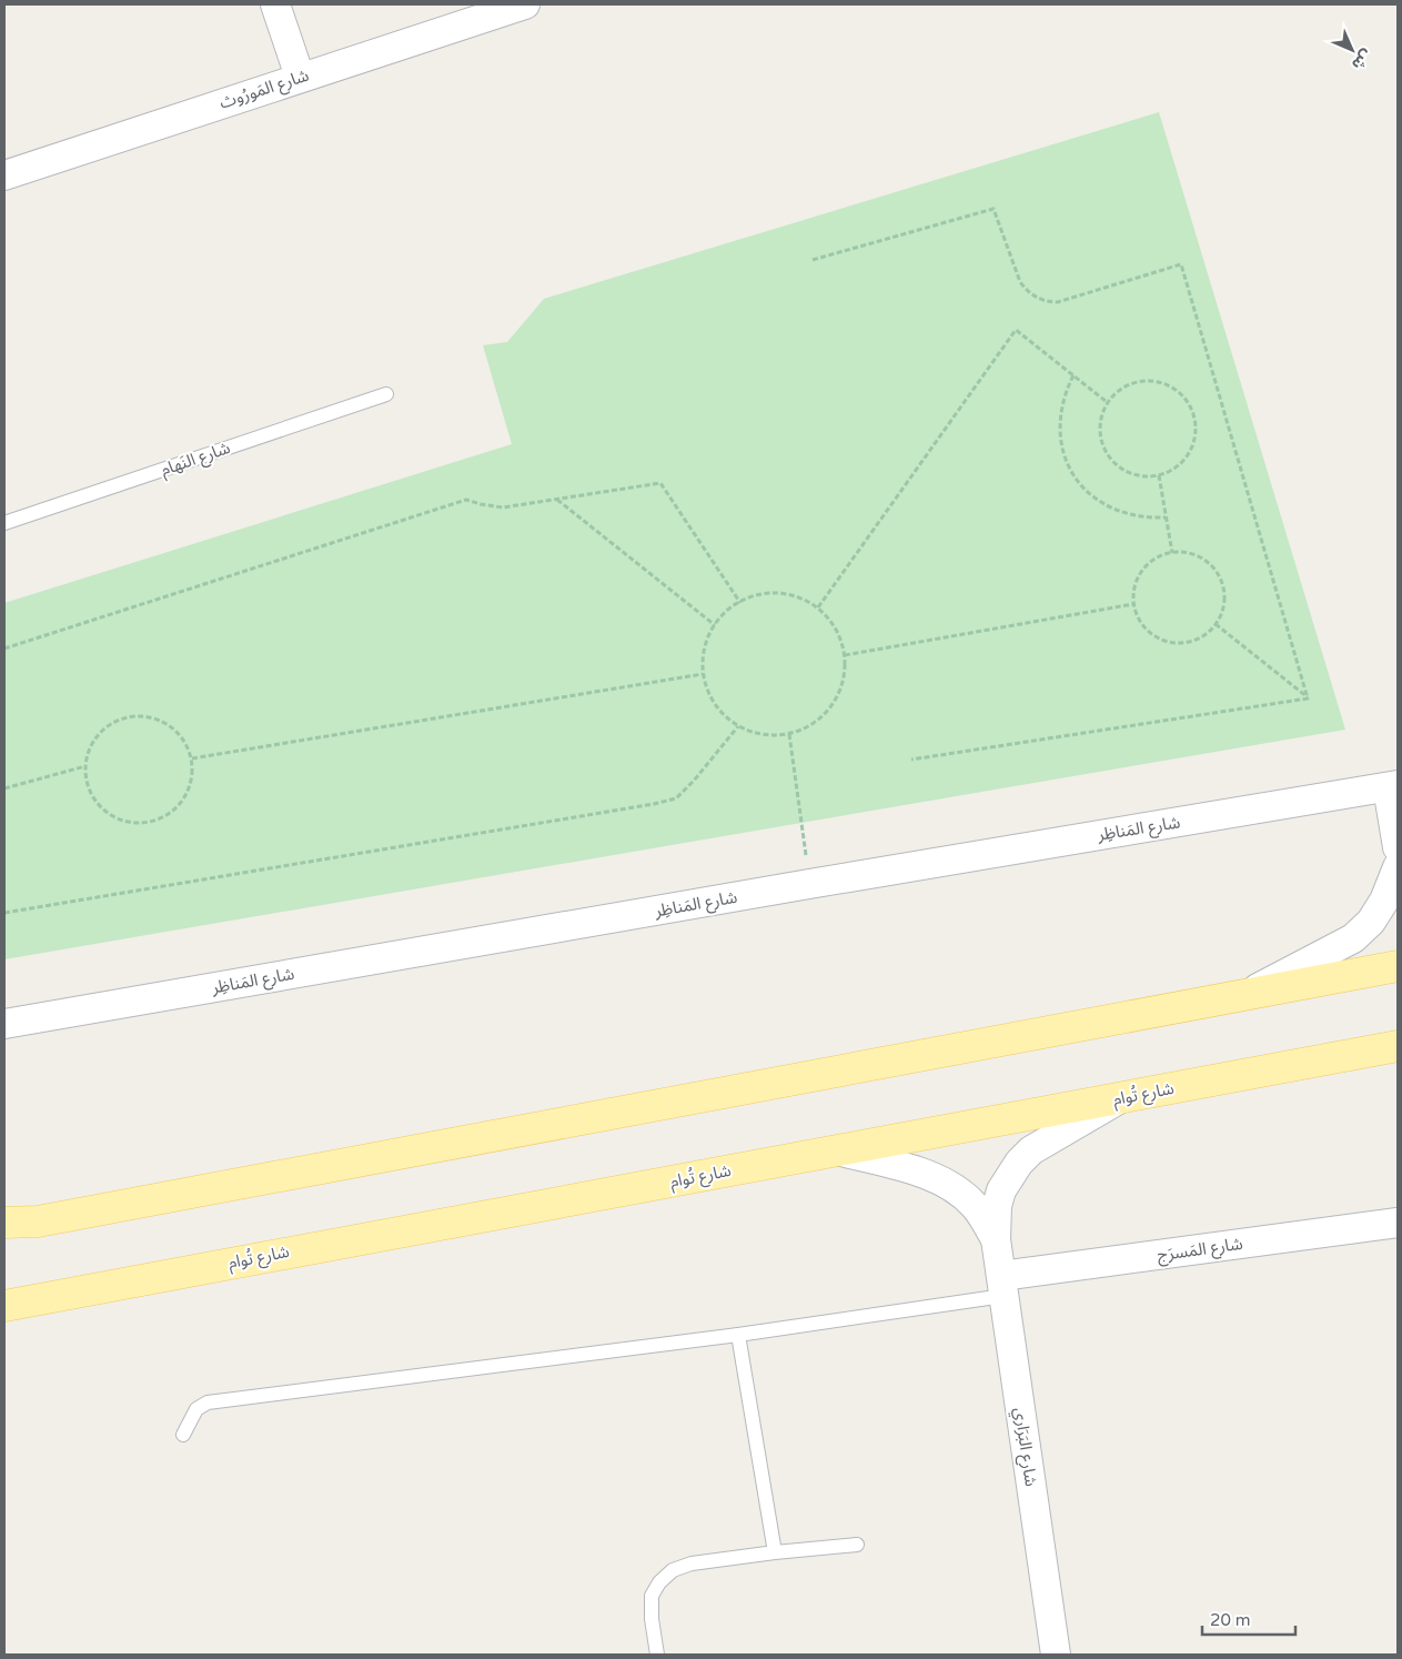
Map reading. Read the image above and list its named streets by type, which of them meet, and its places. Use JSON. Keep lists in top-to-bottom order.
{
  "streets": {
    "main road": ["شارع تُوام"],
    "street": [
      "شارع المَورُوث",
      "شارع المَناظِر",
      "شارع المَسرَج",
      "شارع البَرَاري"
    ],
    "lane": ["شارع النَهام"]
  },
  "crossings": [
    ["شارع تُوام", "شارع البَرَاري"],
    ["شارع المَسرَج", "شارع البَرَاري"]
  ],
  "scale_bar": "20 m",
  "north": "bottom right"
}
